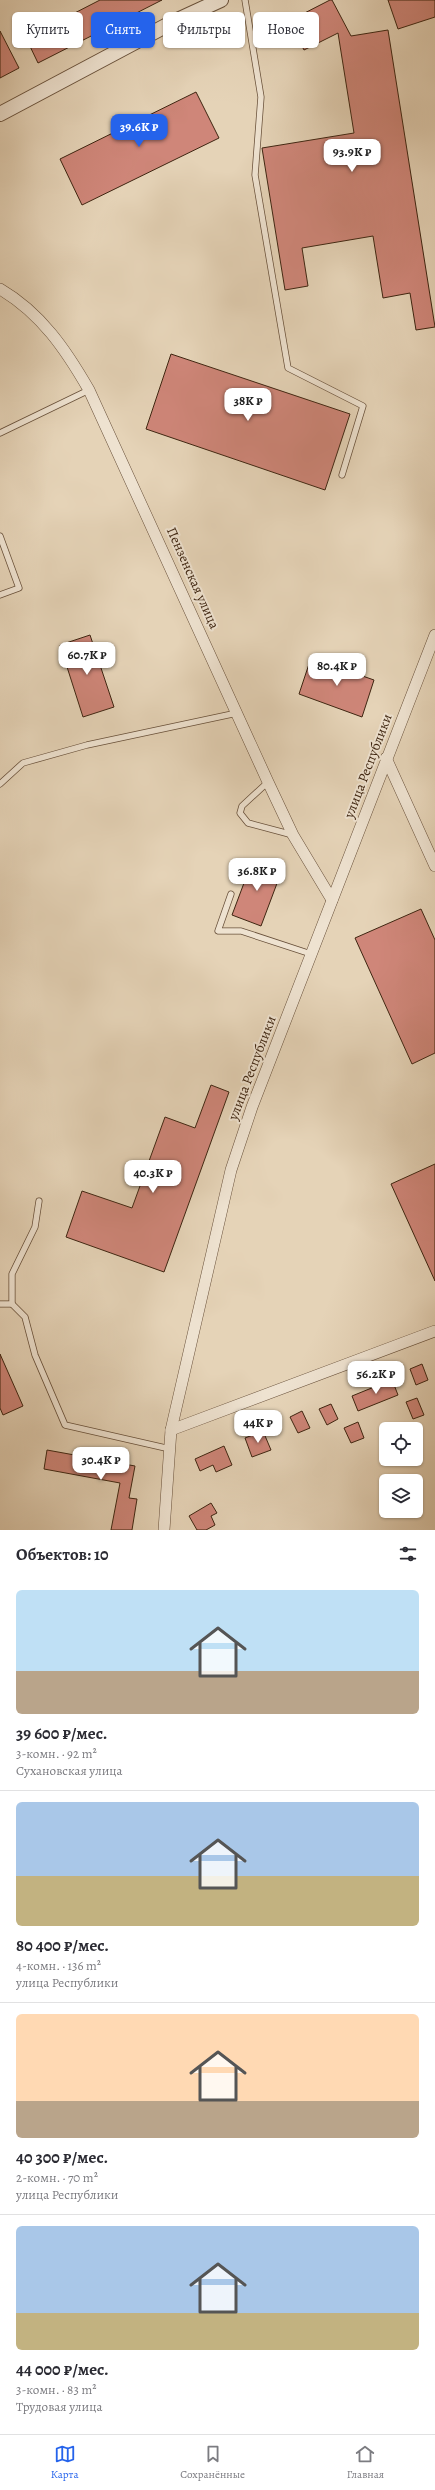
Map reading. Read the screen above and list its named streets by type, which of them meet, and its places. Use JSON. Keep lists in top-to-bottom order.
{
  "streets": {
    "street": ["Пензенская улица", "улица Республики"]
  },
  "crossings": [
    ["Пензенская улица", "улица Республики"]
  ],
  "page": {
    "chip": [
      "Купить",
      "Снять",
      "Фильтры",
      "Новое"
    ],
    "price": [
      "39.6K ₽",
      "93.9K ₽",
      "38K ₽",
      "60.7K ₽",
      "80.4K ₽",
      "36.8K ₽",
      "40.3K ₽",
      "56.2K ₽",
      "44K ₽",
      "30.4K ₽"
    ],
    "heading": "Объектов: 10",
    "list": [
      {
        "name": "39 600 ₽/мес.",
        "note": "3-комн. · 92 m² · Сухановская улица"
      },
      {
        "name": "80 400 ₽/мес.",
        "note": "4-комн. · 136 m² · улица Республики"
      },
      {
        "name": "40 300 ₽/мес.",
        "note": "2-комн. · 70 m² · улица Республики"
      },
      {
        "name": "44 000 ₽/мес.",
        "note": "3-комн. · 83 m² · Трудовая улица"
      }
    ],
    "tabs": ["Карта", "Сохранённые", "Главная"]
  }
}
